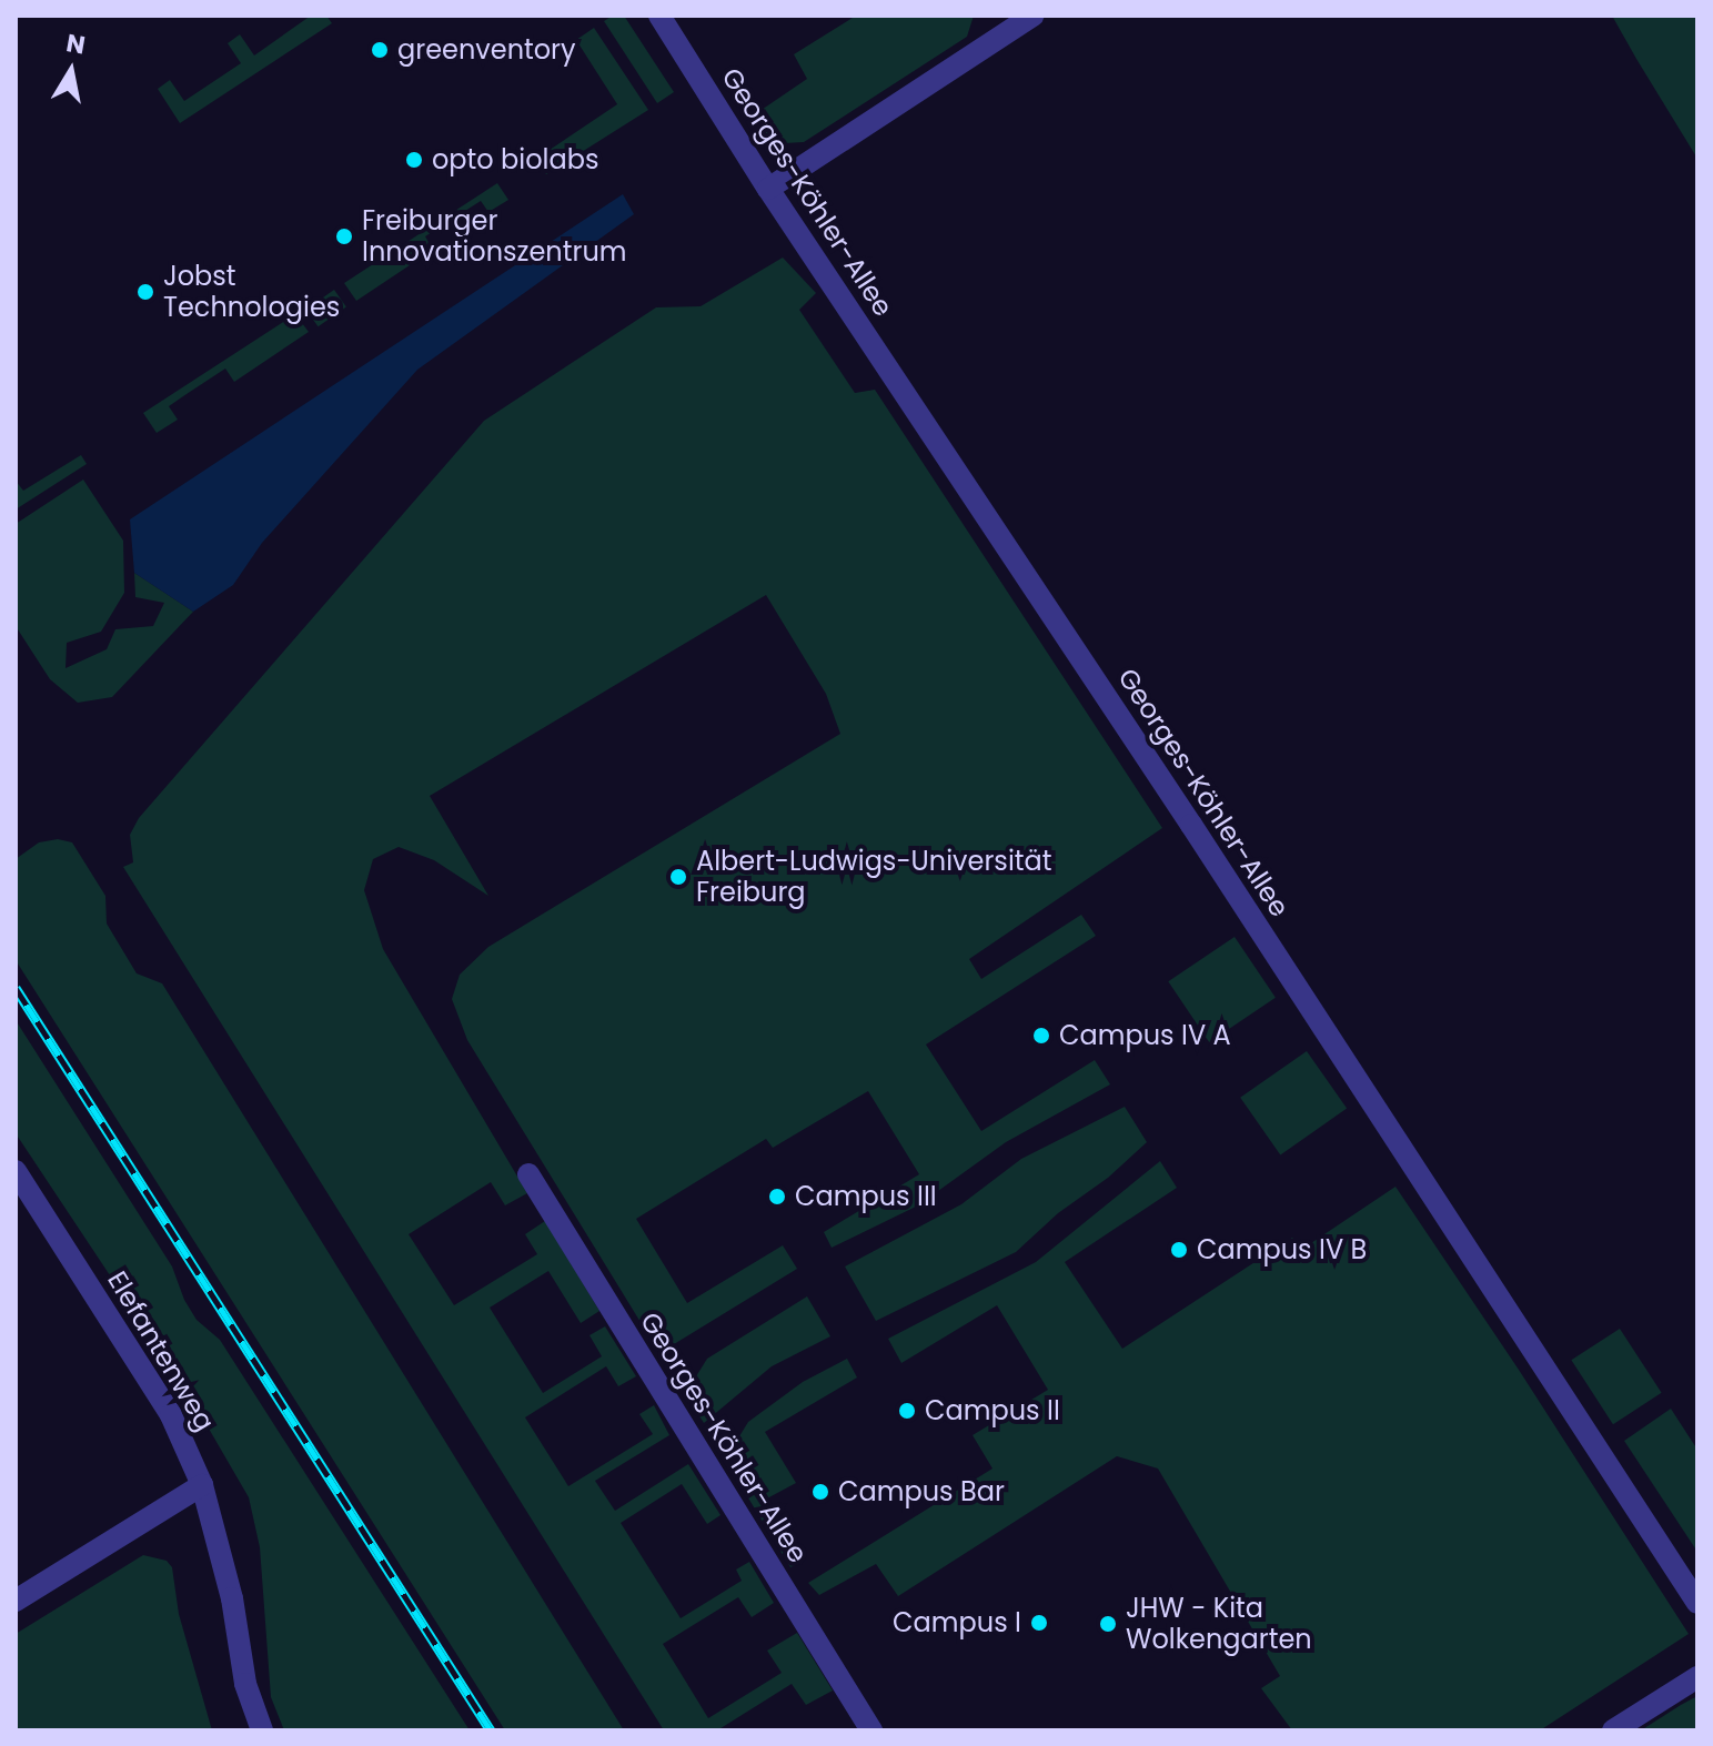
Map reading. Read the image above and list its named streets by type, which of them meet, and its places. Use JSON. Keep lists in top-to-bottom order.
{
  "streets": {
    "street": ["Georges-Köhler-Allee", "Elefantenweg"]
  },
  "places": [
    "greenventory",
    "opto biolabs",
    "Freiburger Innovationszentrum",
    "Jobst Technologies",
    "Albert-Ludwigs-Universität Freiburg",
    "Campus IV A",
    "Campus III",
    "Campus IV B",
    "Campus II",
    "Campus Bar",
    "Campus I",
    "JHW - Kita Wolkengarten"
  ],
  "north": "top"
}
